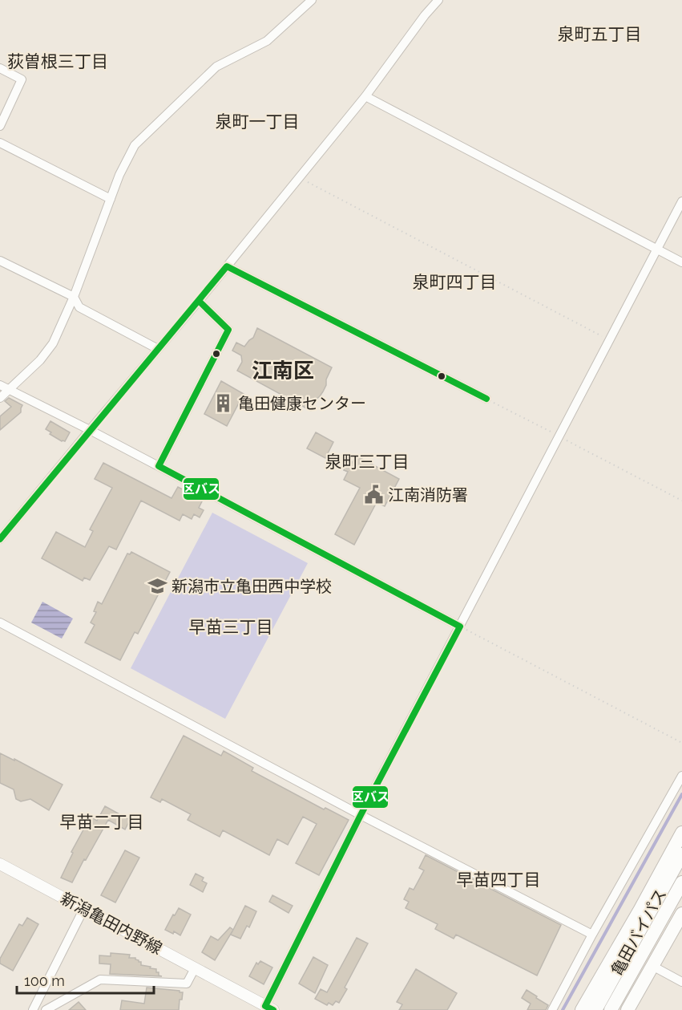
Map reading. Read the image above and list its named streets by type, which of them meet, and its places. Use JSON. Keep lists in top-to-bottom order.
{
  "streets": {
    "highway": ["亀田バイパス"],
    "main road": ["新潟亀田内野線"]
  },
  "districts": [
    "泉町五丁目",
    "荻曽根三丁目",
    "泉町一丁目",
    "泉町四丁目",
    "江南区",
    "泉町三丁目",
    "早苗三丁目",
    "早苗二丁目",
    "早苗四丁目"
  ],
  "places": {
    "building": ["亀田健康センター"],
    "public building": ["江南消防署"],
    "school or university": ["新潟市立亀田西中学校"]
  },
  "lines": ["transit line 区バス"],
  "scale_bar": "100 m"
}
